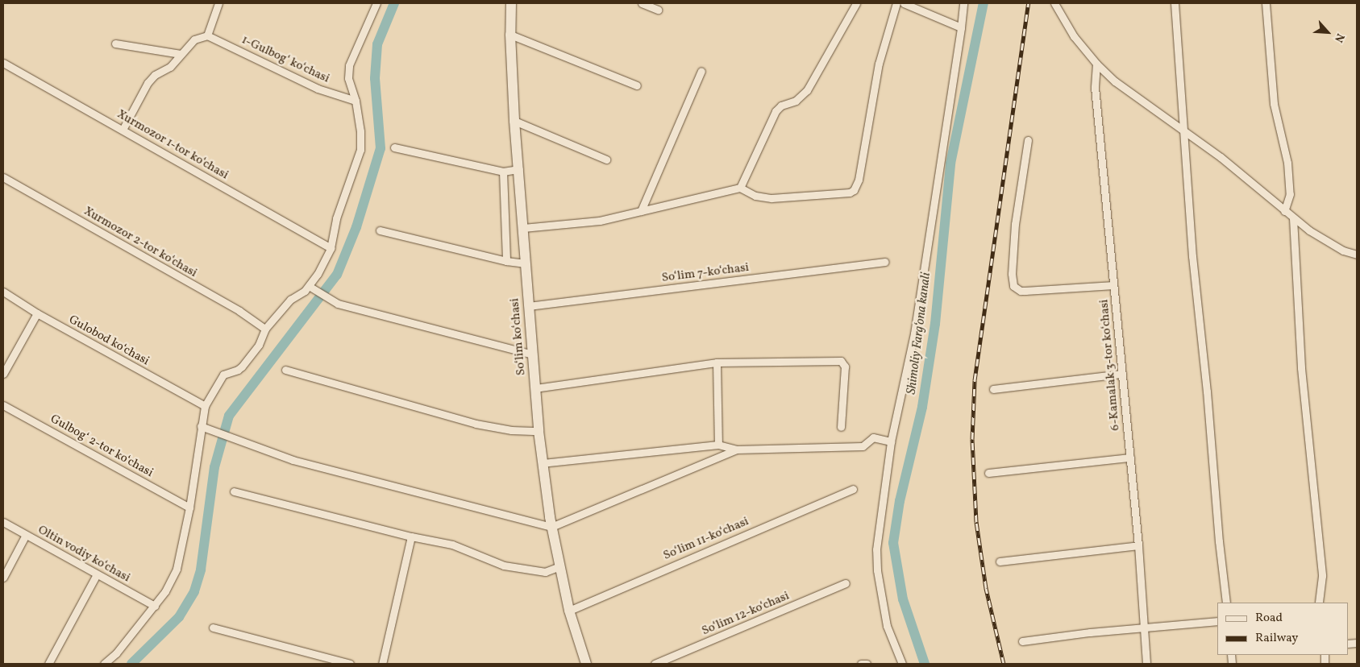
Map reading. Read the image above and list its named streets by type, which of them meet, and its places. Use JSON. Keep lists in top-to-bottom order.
{
  "streets": {
    "street": [
      "1-Gulbogʻ koʻchasi",
      "Xurmozor 1-tor koʻchasi",
      "Xurmozor 2-tor koʻchasi",
      "Soʻlim 7-koʻchasi",
      "Soʻlim koʻchasi",
      "Gulobod koʻchasi",
      "6-Kamalak 3-tor koʻchasi",
      "Gulbogʻ 2-tor koʻchasi",
      "Soʻlim 11-koʻchasi",
      "Oltin vodiy koʻchasi",
      "Soʻlim 12-koʻchasi"
    ]
  },
  "crossings": [
    ["Soʻlim 7-koʻchasi", "Soʻlim koʻchasi"],
    ["Soʻlim koʻchasi", "Soʻlim 11-koʻchasi"]
  ],
  "water": ["Shimoliy Fargʻona kanali"],
  "legend": ["Road", "Railway"],
  "north": "bottom right"
}
